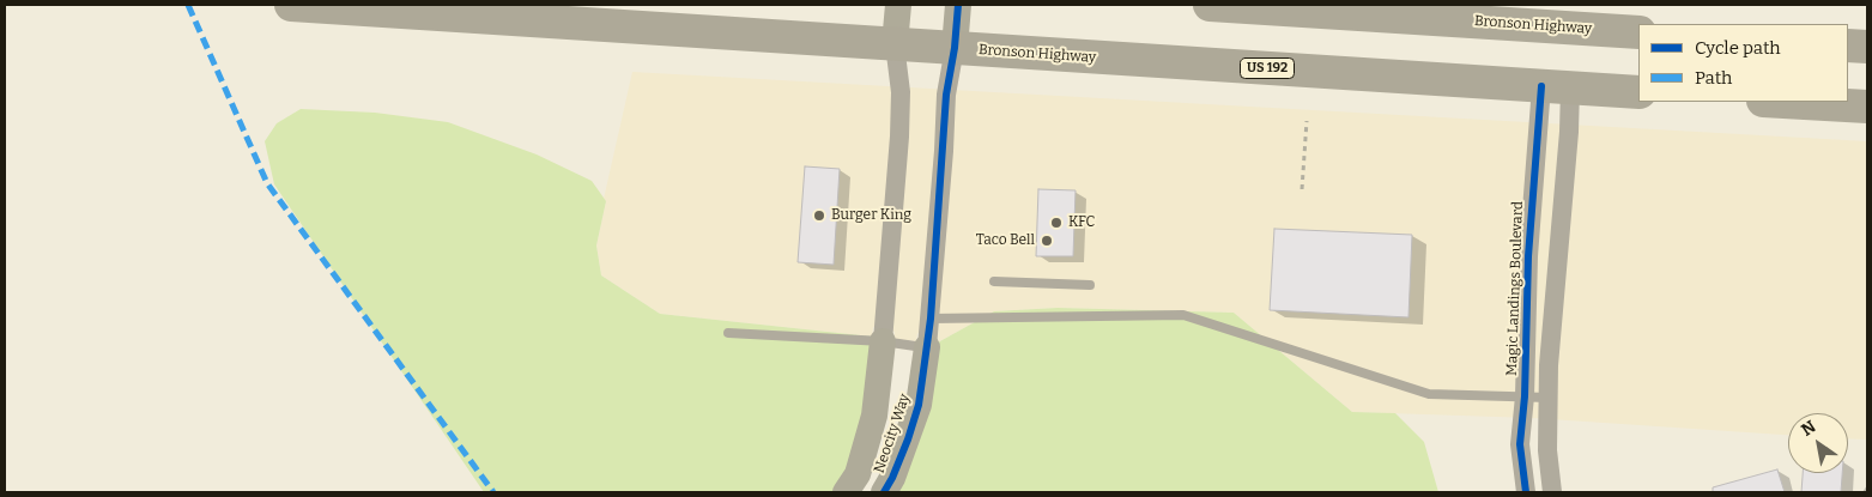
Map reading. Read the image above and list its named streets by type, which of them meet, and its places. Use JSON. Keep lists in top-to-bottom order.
{
  "streets": {
    "highway": ["Bronson Highway", "US 192"],
    "street": ["Magic Landings Boulevard", "Neocity Way"]
  },
  "crossings": [
    ["Bronson Highway", "Magic Landings Boulevard"]
  ],
  "places": ["Burger King", "KFC", "Taco Bell"],
  "legend": ["Cycle path", "Path"],
  "north": "top left"
}
